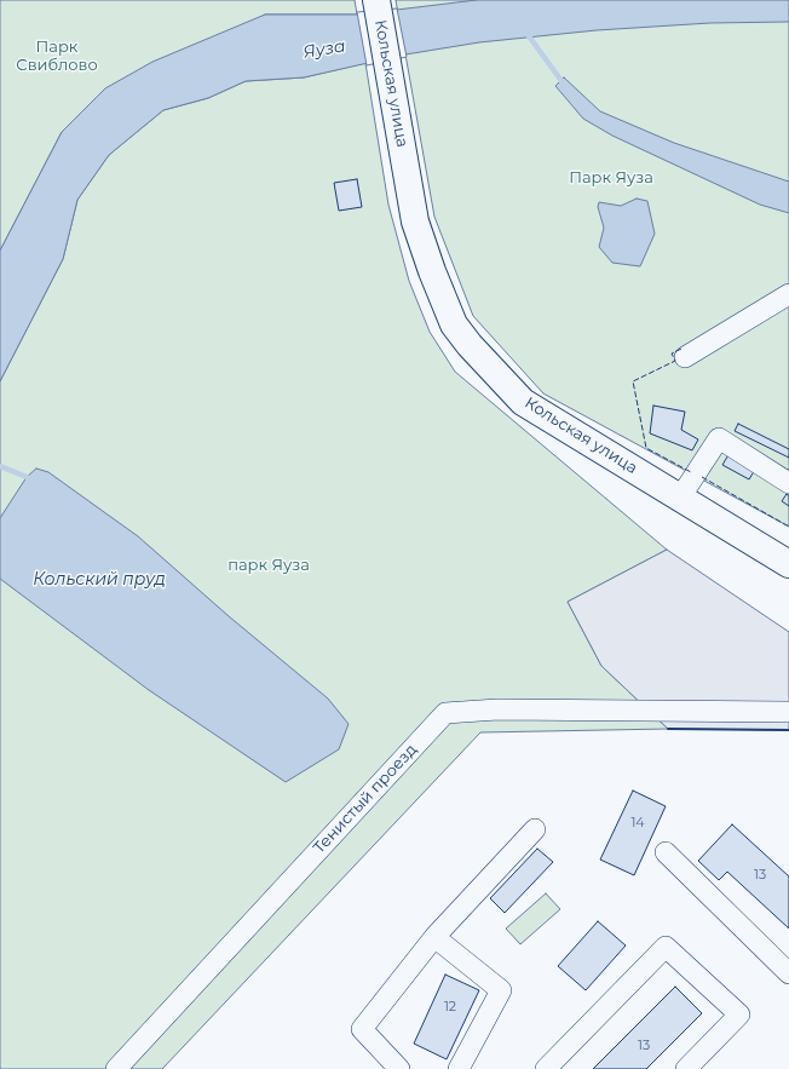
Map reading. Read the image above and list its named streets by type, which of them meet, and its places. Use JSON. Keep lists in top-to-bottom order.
{
  "streets": {
    "main road": ["Кольская улица"],
    "street": ["Тенистый проезд"]
  },
  "water": ["Яуза", "Кольский пруд"],
  "parks": ["Парк Свиблово", "Парк Яуза", "парк Яуза"],
  "house_numbers": [
    "14",
    "13",
    "12",
    "13"
  ]
}
